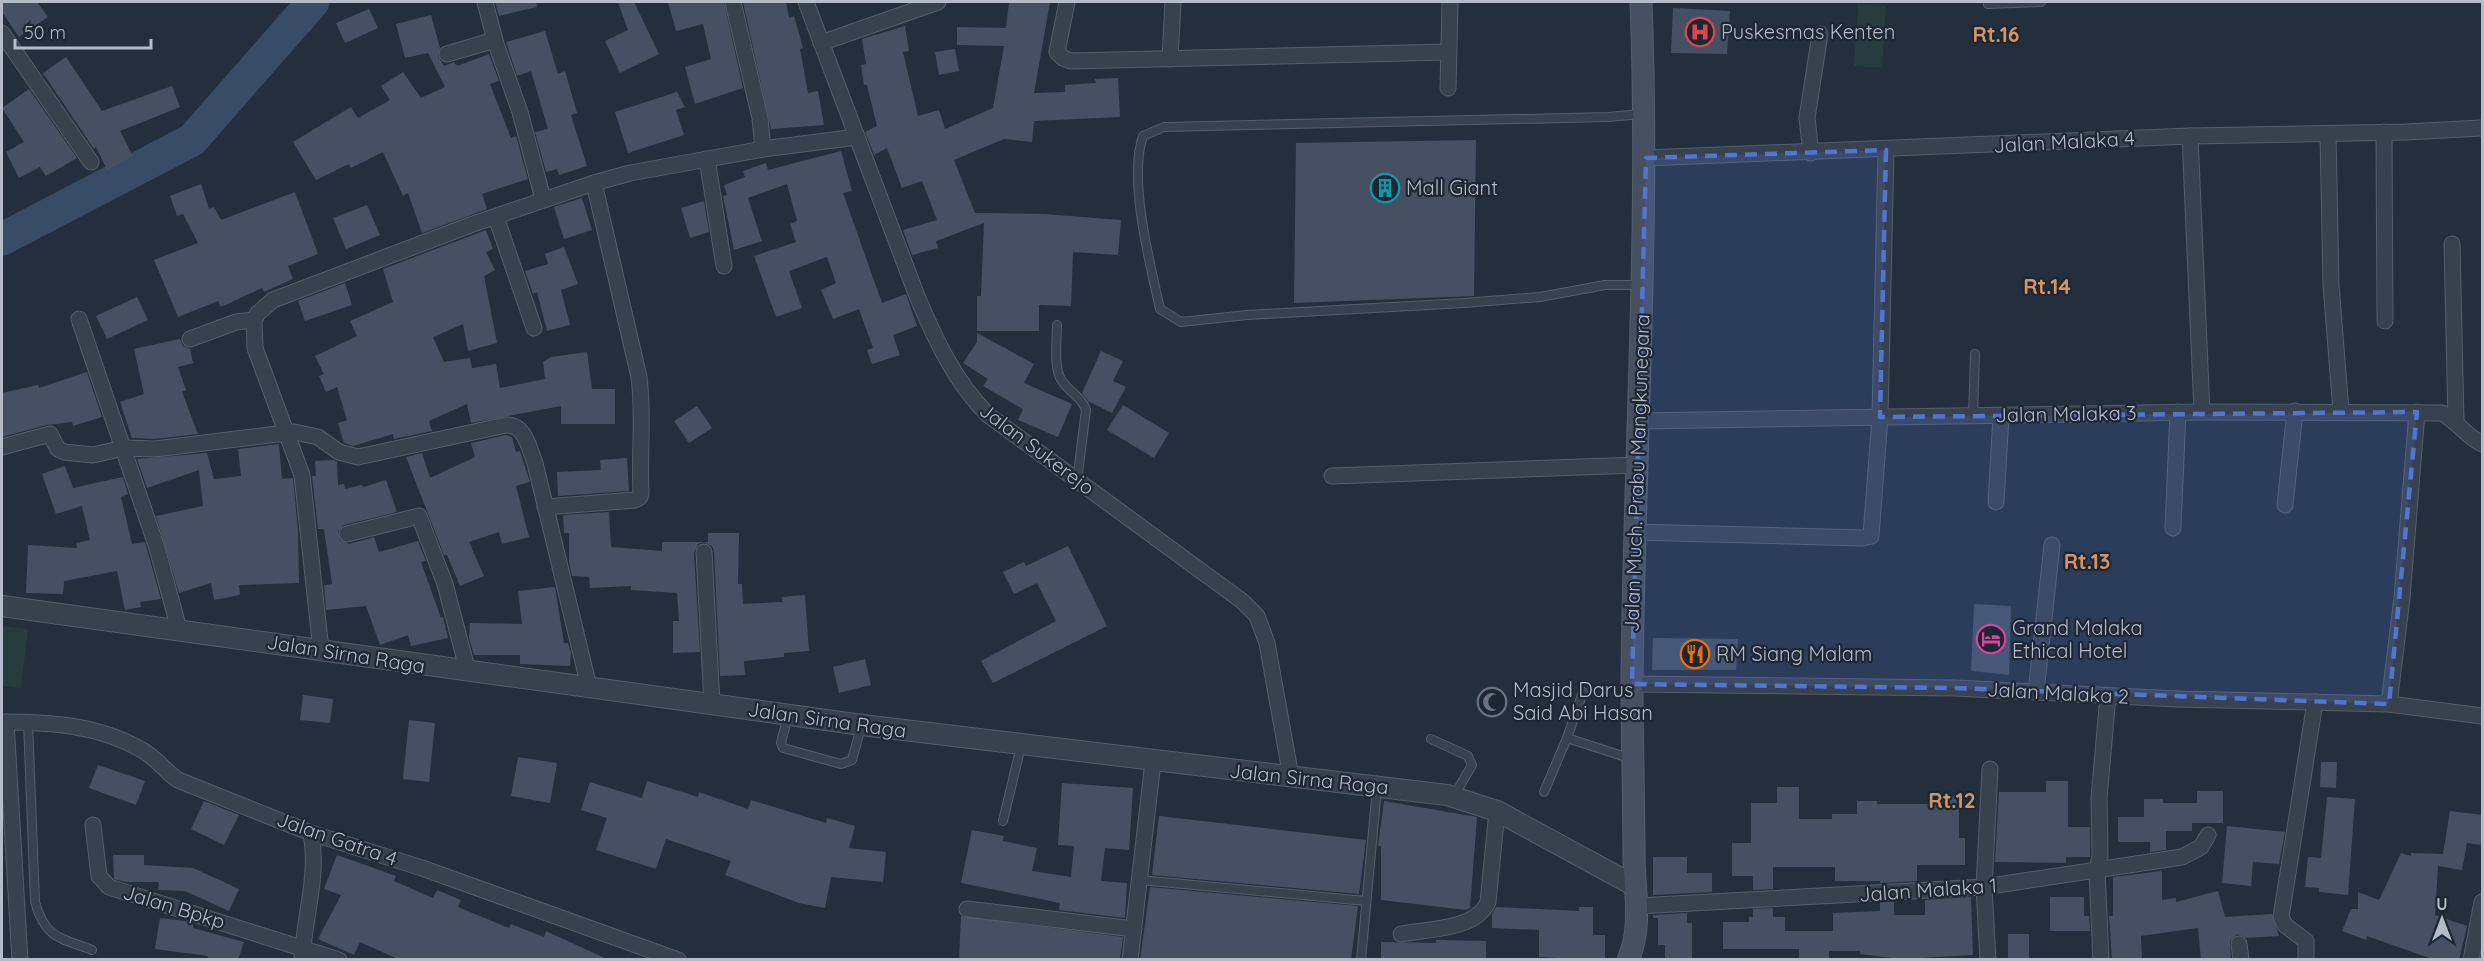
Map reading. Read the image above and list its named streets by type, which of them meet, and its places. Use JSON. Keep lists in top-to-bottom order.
{
  "streets": {
    "main road": ["Jalan Much. Prabu Mangkunegara"],
    "street": [
      "Jalan Malaka 4",
      "Jalan Malaka 3",
      "Jalan Sukerejo",
      "Jalan Sirna Raga",
      "Jalan Malaka 2",
      "Jalan Gatra 4",
      "Jalan Malaka 1",
      "Jalan Bpkp"
    ]
  },
  "crossings": [
    ["Jalan Malaka 4", "Jalan Much. Prabu Mangkunegara"],
    ["Jalan Malaka 3", "Jalan Much. Prabu Mangkunegara"],
    ["Jalan Sukerejo", "Jalan Sirna Raga"],
    ["Jalan Much. Prabu Mangkunegara", "Jalan Sirna Raga"],
    ["Jalan Much. Prabu Mangkunegara", "Jalan Malaka 2"],
    ["Jalan Much. Prabu Mangkunegara", "Jalan Malaka 1"],
    ["Jalan Sirna Raga", "Jalan Malaka 1"]
  ],
  "districts": [
    "Rt.16",
    "Rt.14",
    "Rt.13",
    "Rt.12"
  ],
  "places": {
    "hospital": ["Puskesmas Kenten"],
    "building": ["Mall Giant"],
    "hotel": ["Grand Malaka Ethical Hotel"],
    "restaurant": ["RM Siang Malam"],
    "mosque": ["Masjid Darus Said Abi Hasan"]
  },
  "scale_bar": "50 m",
  "north": "top"
}
